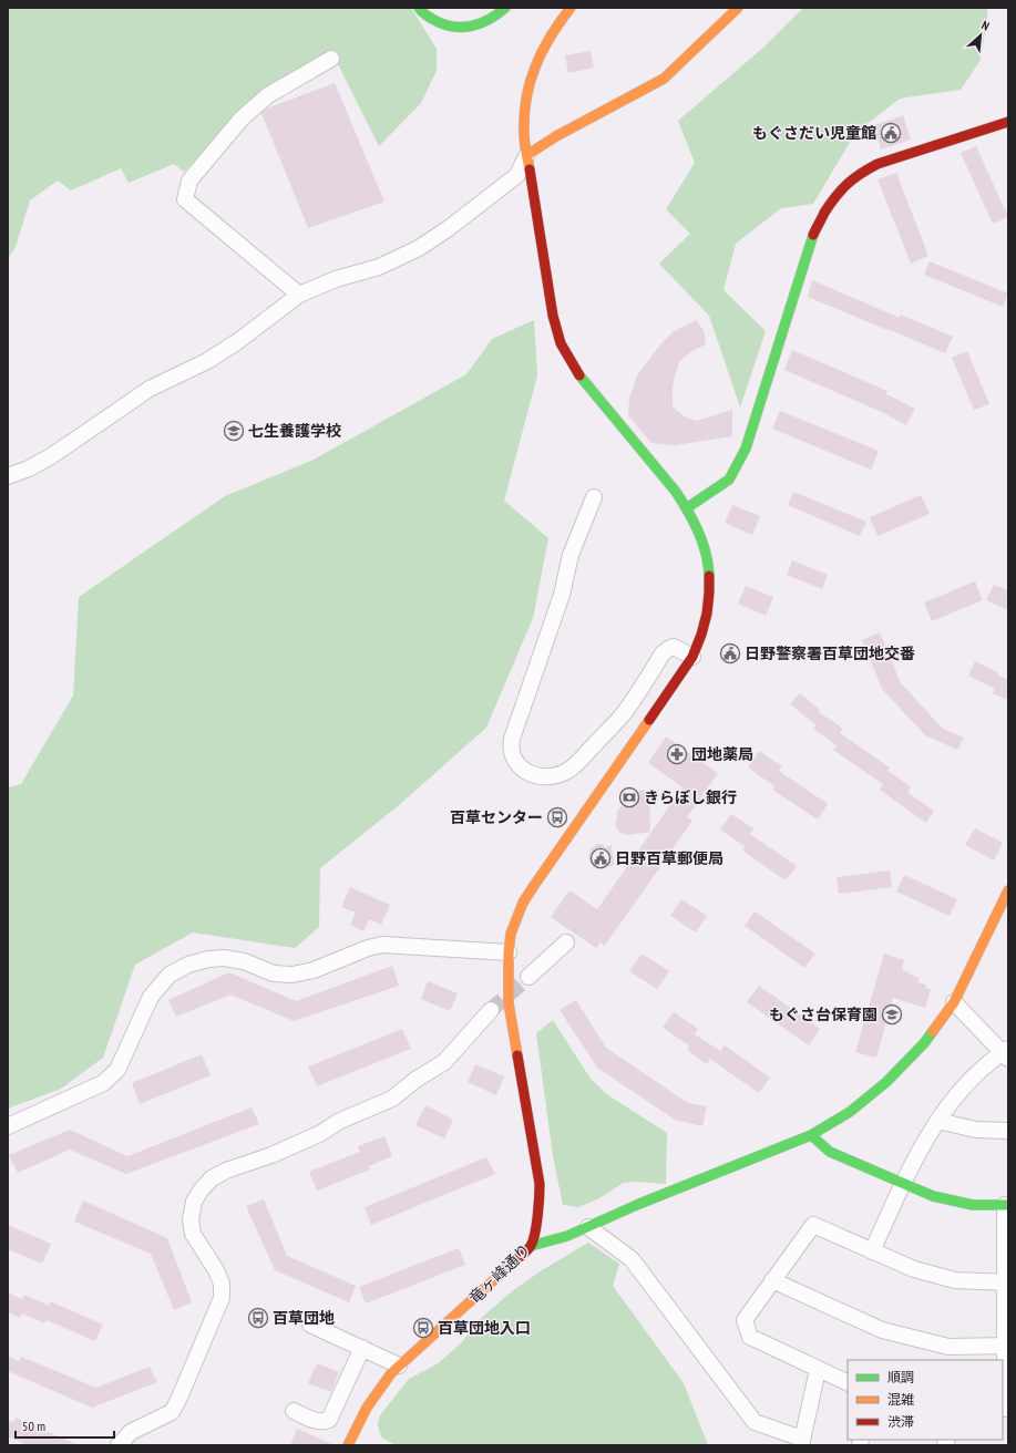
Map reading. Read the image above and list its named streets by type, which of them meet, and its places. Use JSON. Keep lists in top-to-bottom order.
{
  "streets": {
    "street": ["竜ヶ峰通り"]
  },
  "places": {
    "public building": ["もぐさだい児童館", "日野警察署百草団地交番", "日野百草郵便局"],
    "school or university": ["七生養護学校", "もぐさ台保育園"],
    "pharmacy": ["団地薬局"],
    "bank": ["きらぼし銀行"],
    "bus stop": ["百草センター", "百草団地", "百草団地入口"]
  },
  "legend": ["順調", "混雑", "渋滞"],
  "scale_bar": "50 m",
  "north": "top right"
}
